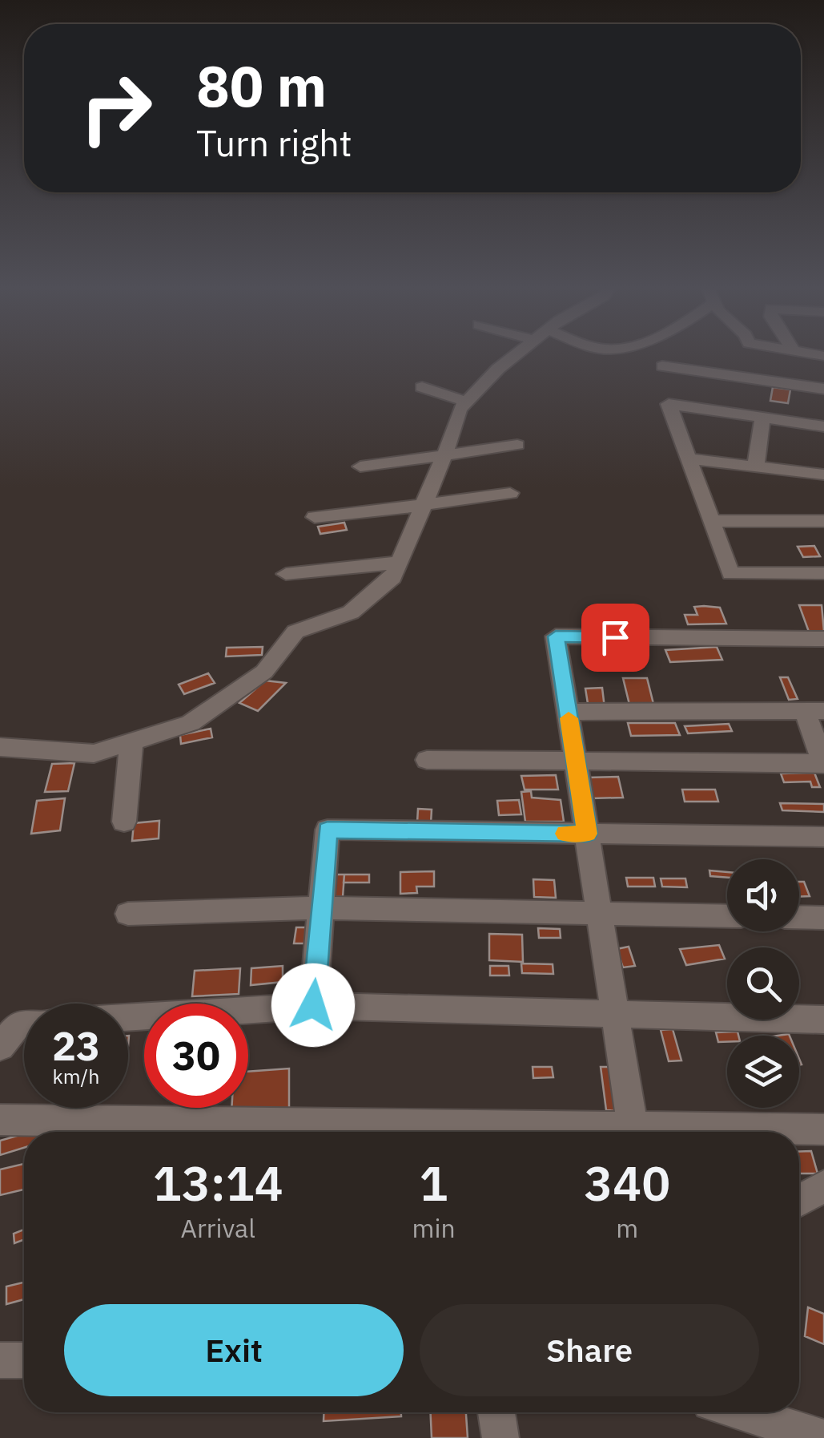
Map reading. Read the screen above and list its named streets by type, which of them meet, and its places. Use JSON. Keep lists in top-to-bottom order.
{
  "page": {
    "turn": ["80 m", "Turn right"],
    "speed": "23 km/h",
    "limit": "30",
    "eta": [
      "13:14",
      "Arrival",
      "1",
      "min",
      "340",
      "m"
    ],
    "buttons": ["Exit", "Share"]
  }
}
